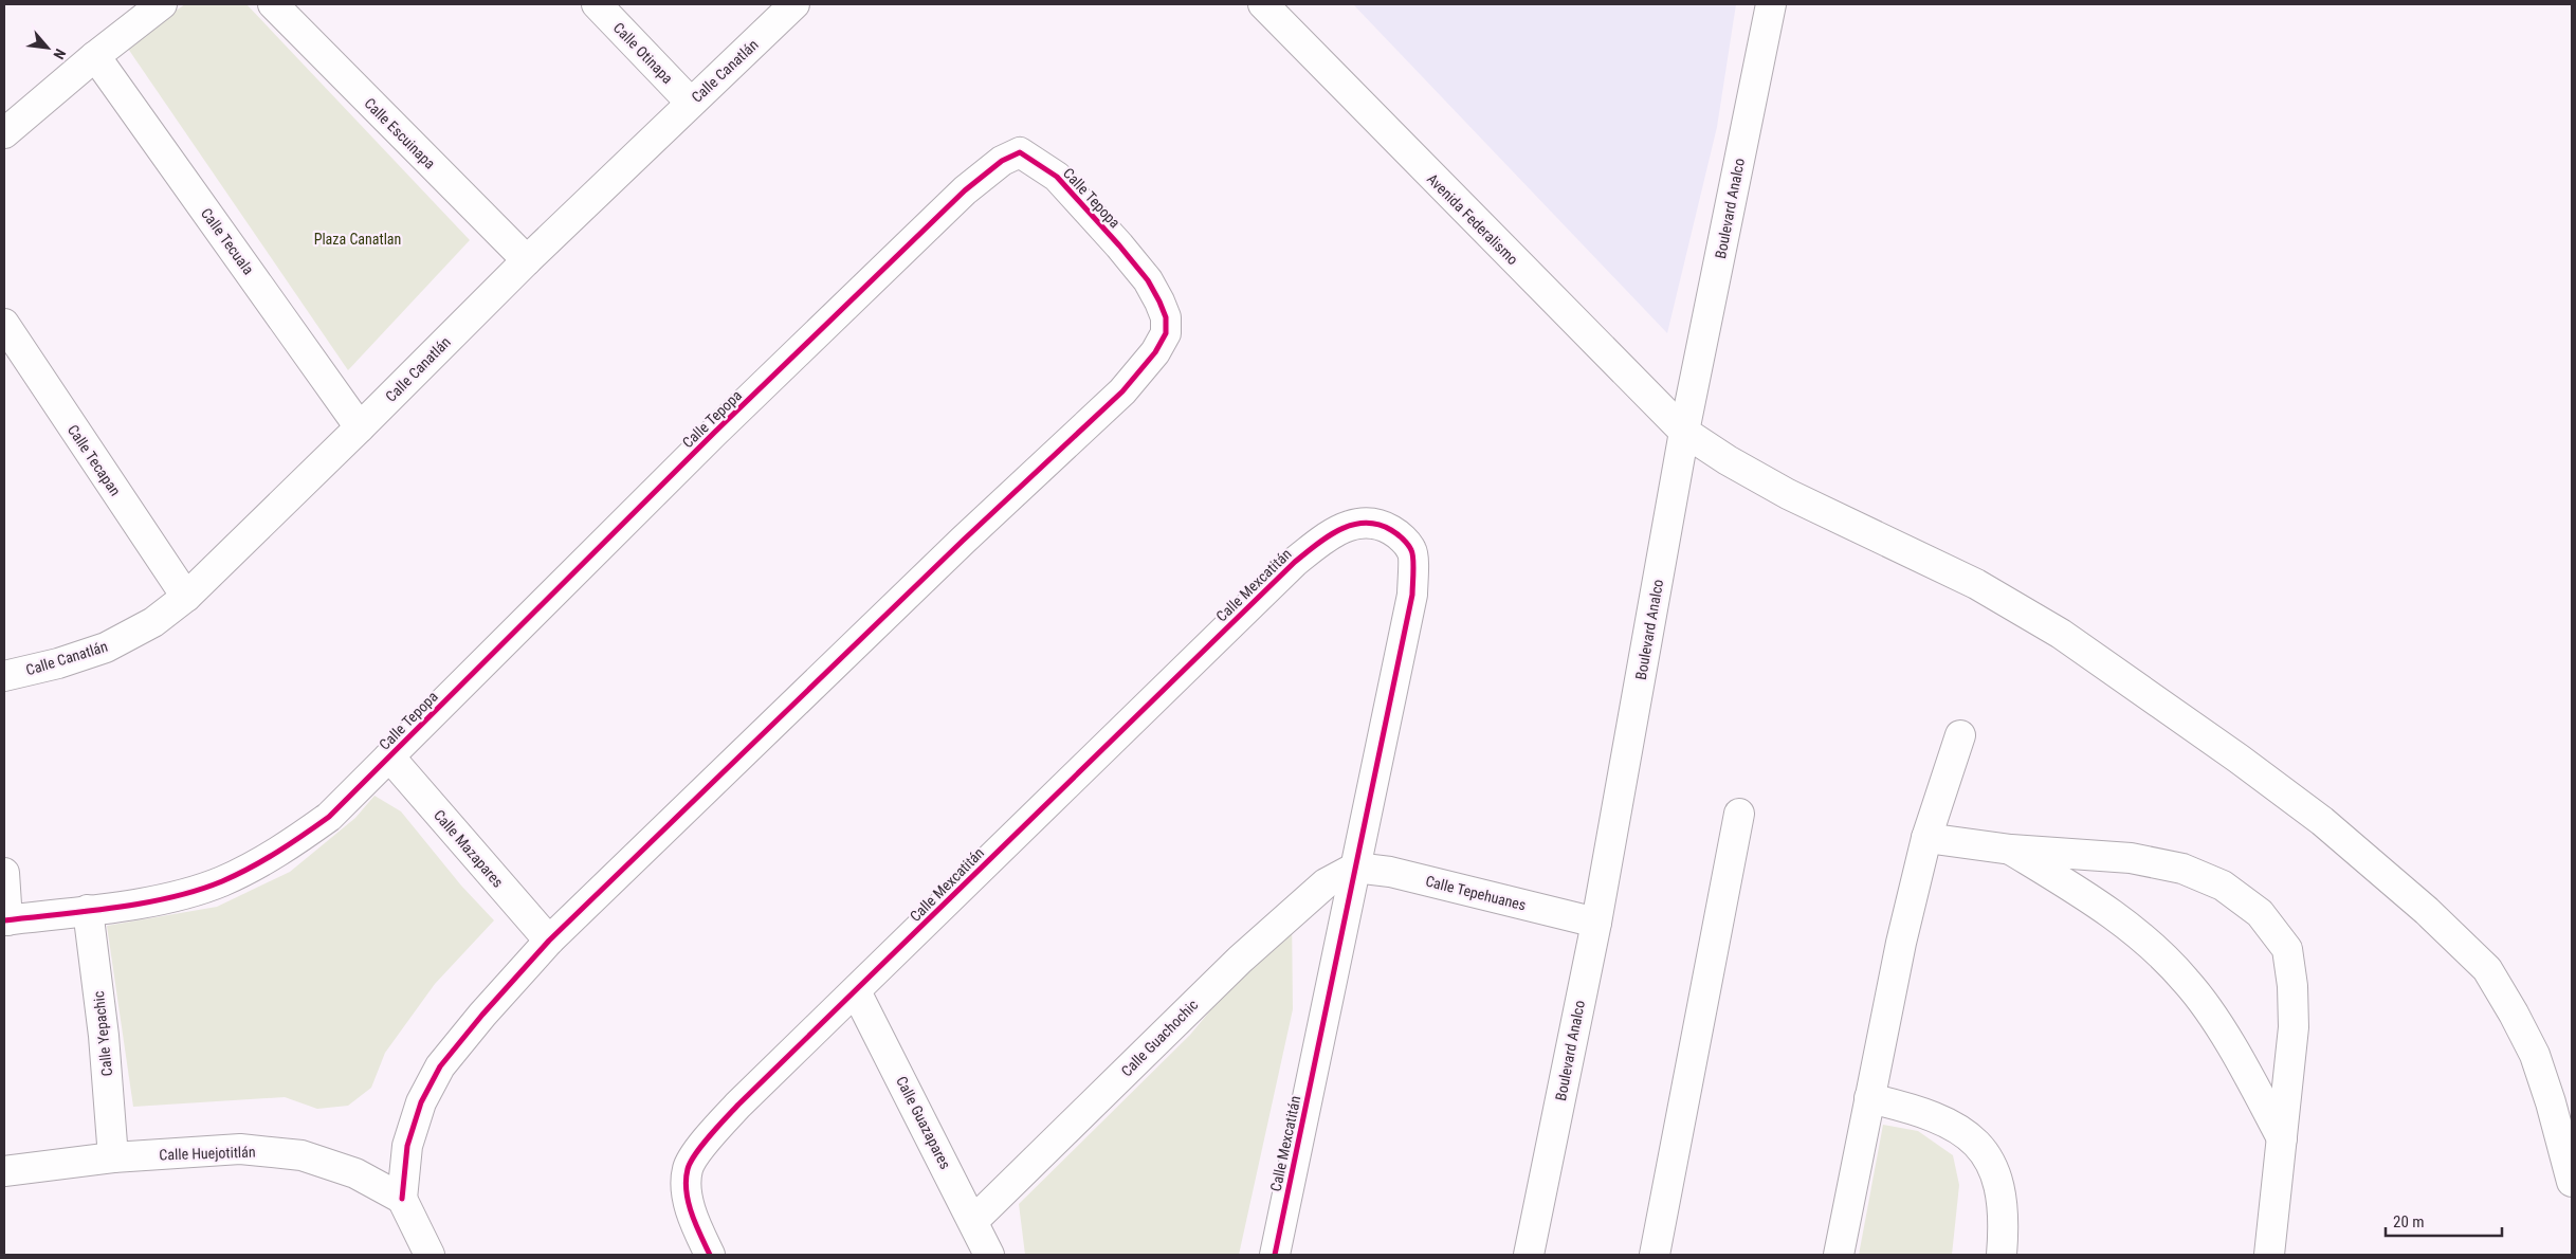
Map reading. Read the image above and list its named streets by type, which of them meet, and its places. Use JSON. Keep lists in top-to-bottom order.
{
  "streets": {
    "street": [
      "Calle Otinapa",
      "Calle Canatlán",
      "Calle Escuinapa",
      "Calle Tepopa",
      "Boulevard Analco",
      "Avenida Federalismo",
      "Calle Tecuala",
      "Calle Tecapan",
      "Calle Mexcatitán",
      "Calle Mazapares",
      "Calle Tepehuanes",
      "Calle Yepachic",
      "Calle Guachochic",
      "Calle Guazapares",
      "Calle Huejotitlán"
    ]
  },
  "crossings": [
    ["Calle Otinapa", "Calle Canatlán"],
    ["Calle Canatlán", "Calle Escuinapa"],
    ["Calle Canatlán", "Calle Tecuala"],
    ["Calle Canatlán", "Calle Tecapan"],
    ["Calle Tepopa", "Calle Mazapares"],
    ["Calle Tepopa", "Calle Yepachic"],
    ["Calle Tepopa", "Calle Huejotitlán"],
    ["Boulevard Analco", "Avenida Federalismo"],
    ["Boulevard Analco", "Calle Tepehuanes"],
    ["Calle Mexcatitán", "Calle Tepehuanes"],
    ["Calle Mexcatitán", "Calle Guachochic"],
    ["Calle Mexcatitán", "Calle Guazapares"],
    ["Calle Tepehuanes", "Calle Guachochic"],
    ["Calle Yepachic", "Calle Huejotitlán"],
    ["Calle Guachochic", "Calle Guazapares"]
  ],
  "parks": ["Plaza Canatlan"],
  "scale_bar": "20 m",
  "north": "bottom right"
}
